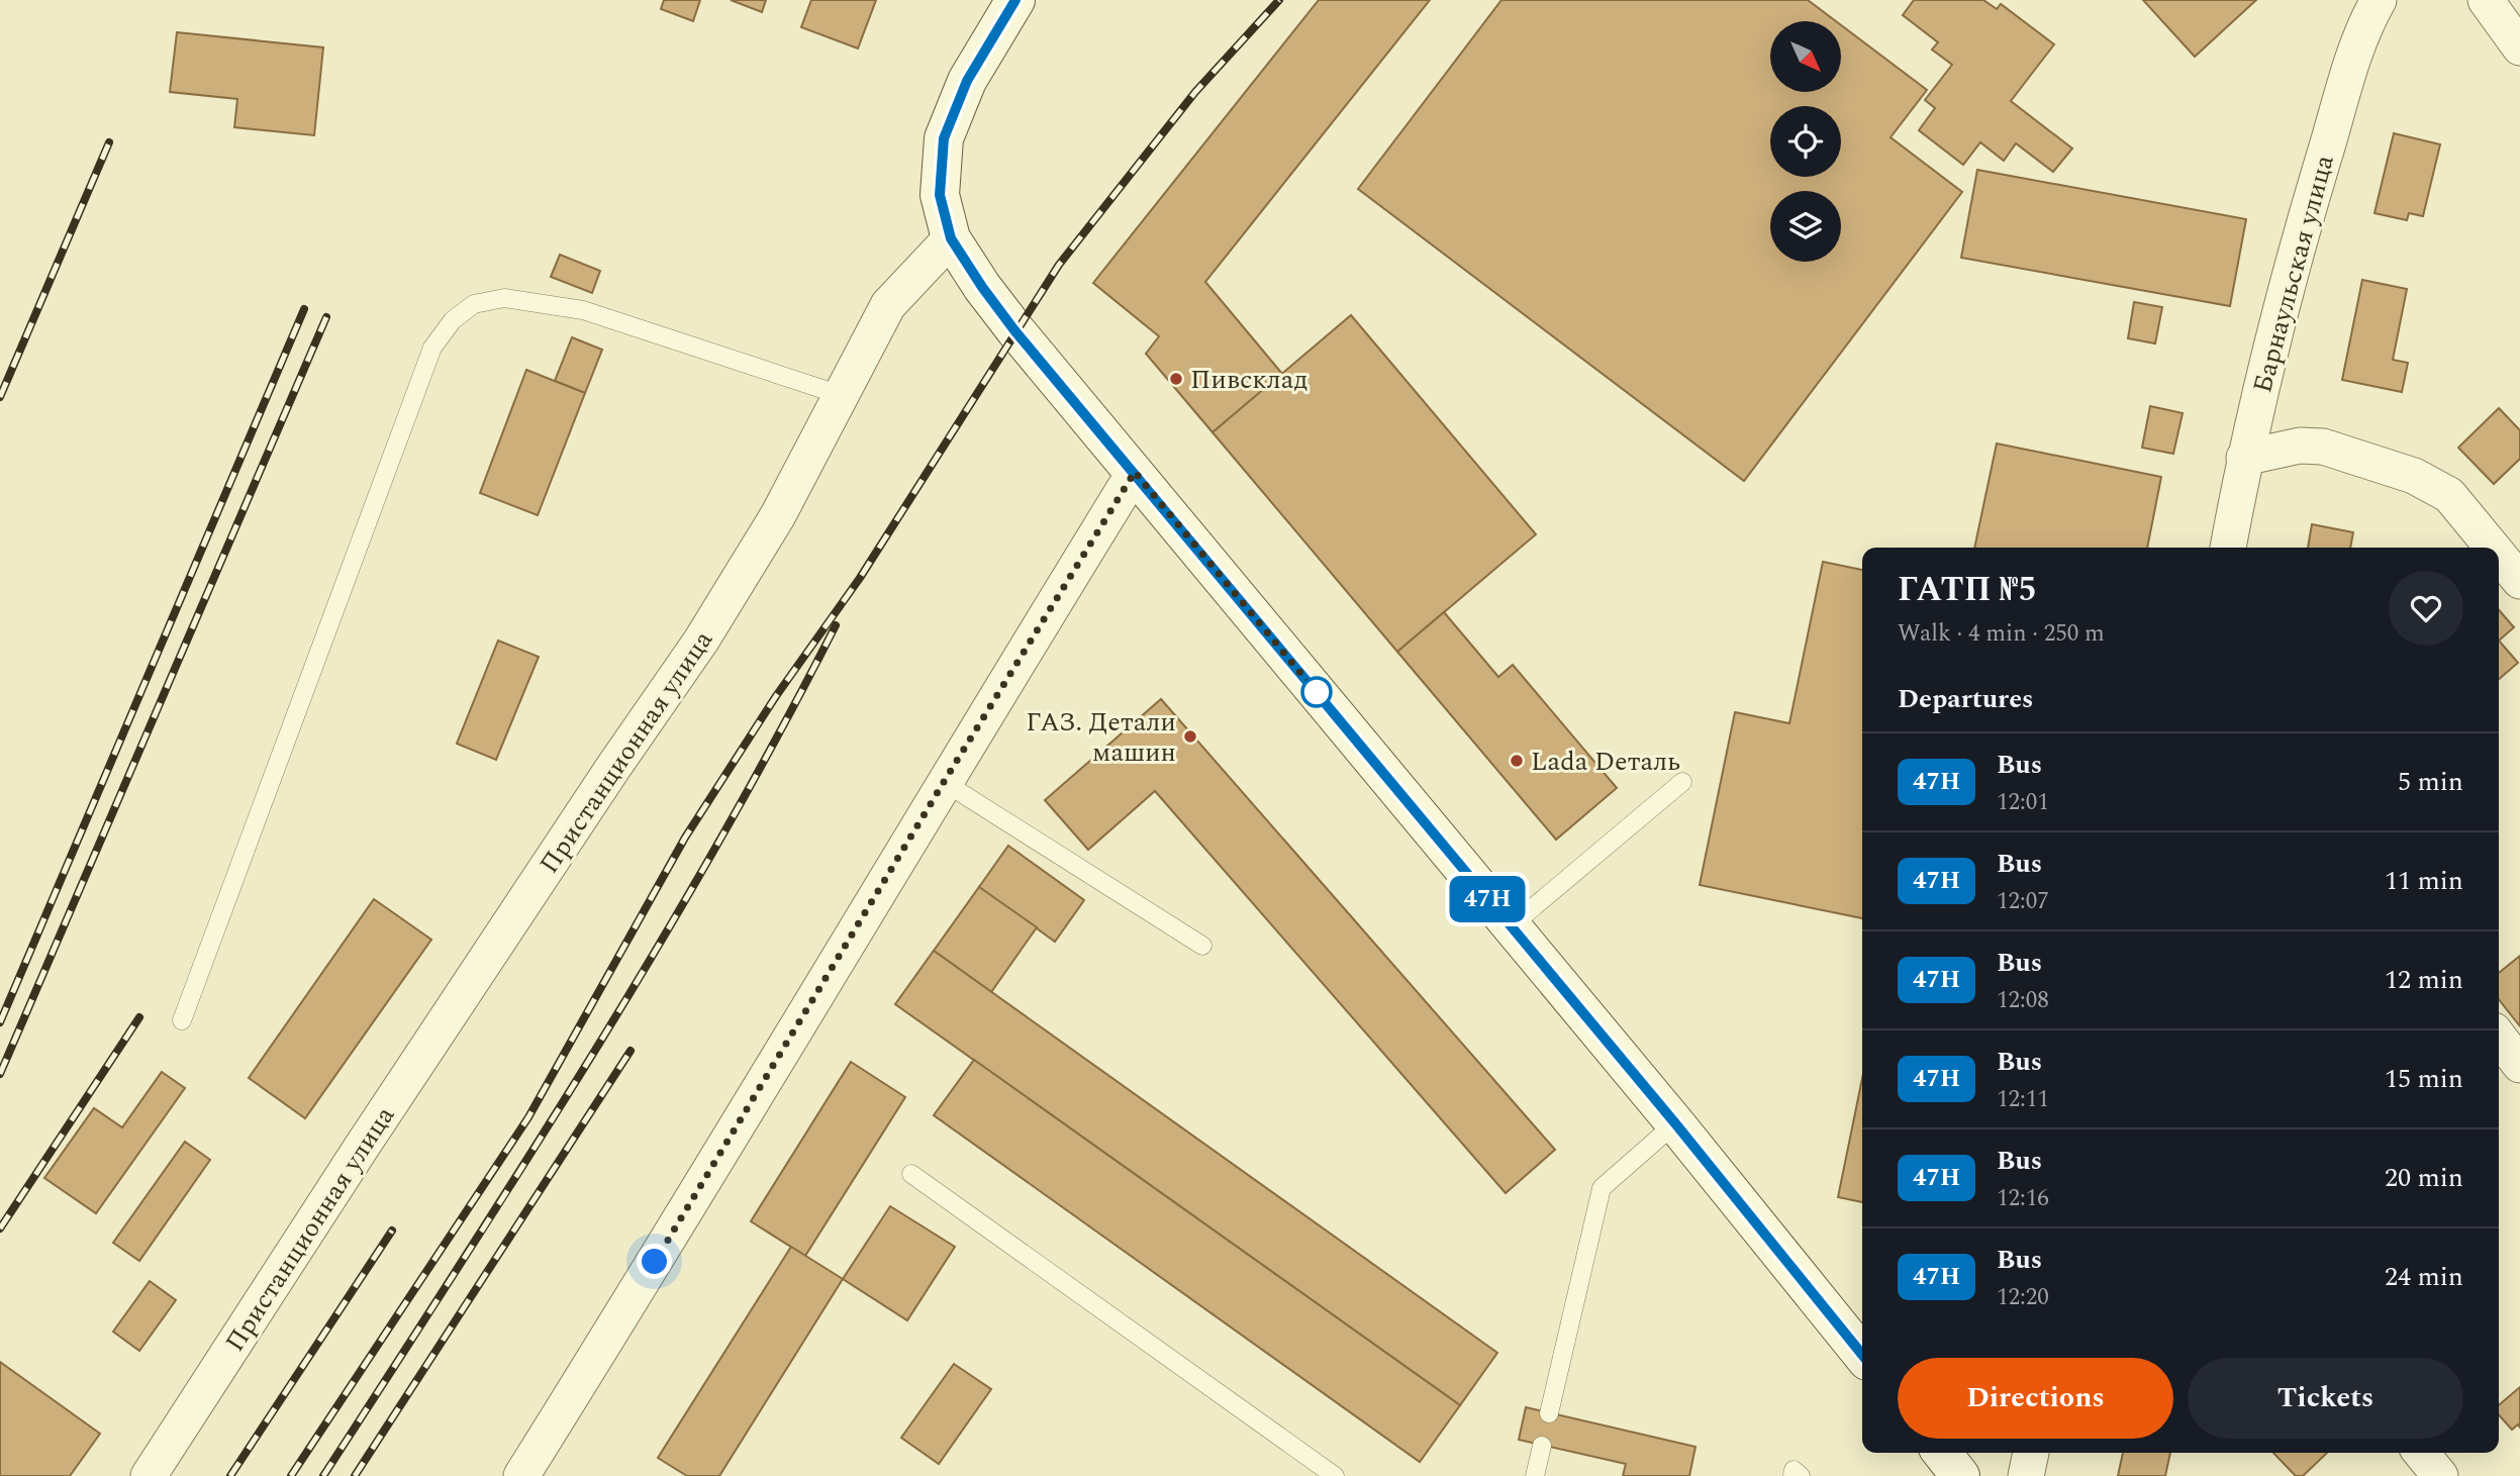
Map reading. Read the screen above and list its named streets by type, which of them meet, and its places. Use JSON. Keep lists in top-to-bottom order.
{
  "streets": {
    "street": ["Барнаульская улица", "Пристанционная улица"]
  },
  "places": ["Пивсклад", "ГАЗ. Детали машин", "Lada Dеталь"],
  "lines": ["bus line 47Н"],
  "north": "bottom right",
  "page": {
    "on_map": "47Н",
    "heading": [
      ["ГАТП №5", "Walk · 4 min · 250 m"],
      "Departures"
    ],
    "list": [
      {
        "mark": "47Н",
        "name": "Bus",
        "note": "12:01",
        "value": "5 min"
      },
      {
        "mark": "47Н",
        "name": "Bus",
        "note": "12:07",
        "value": "11 min"
      },
      {
        "mark": "47Н",
        "name": "Bus",
        "note": "12:08",
        "value": "12 min"
      },
      {
        "mark": "47Н",
        "name": "Bus",
        "note": "12:11",
        "value": "15 min"
      },
      {
        "mark": "47Н",
        "name": "Bus",
        "note": "12:16",
        "value": "20 min"
      },
      {
        "mark": "47Н",
        "name": "Bus",
        "note": "12:20",
        "value": "24 min"
      }
    ],
    "buttons": ["Directions", "Tickets"]
  }
}
